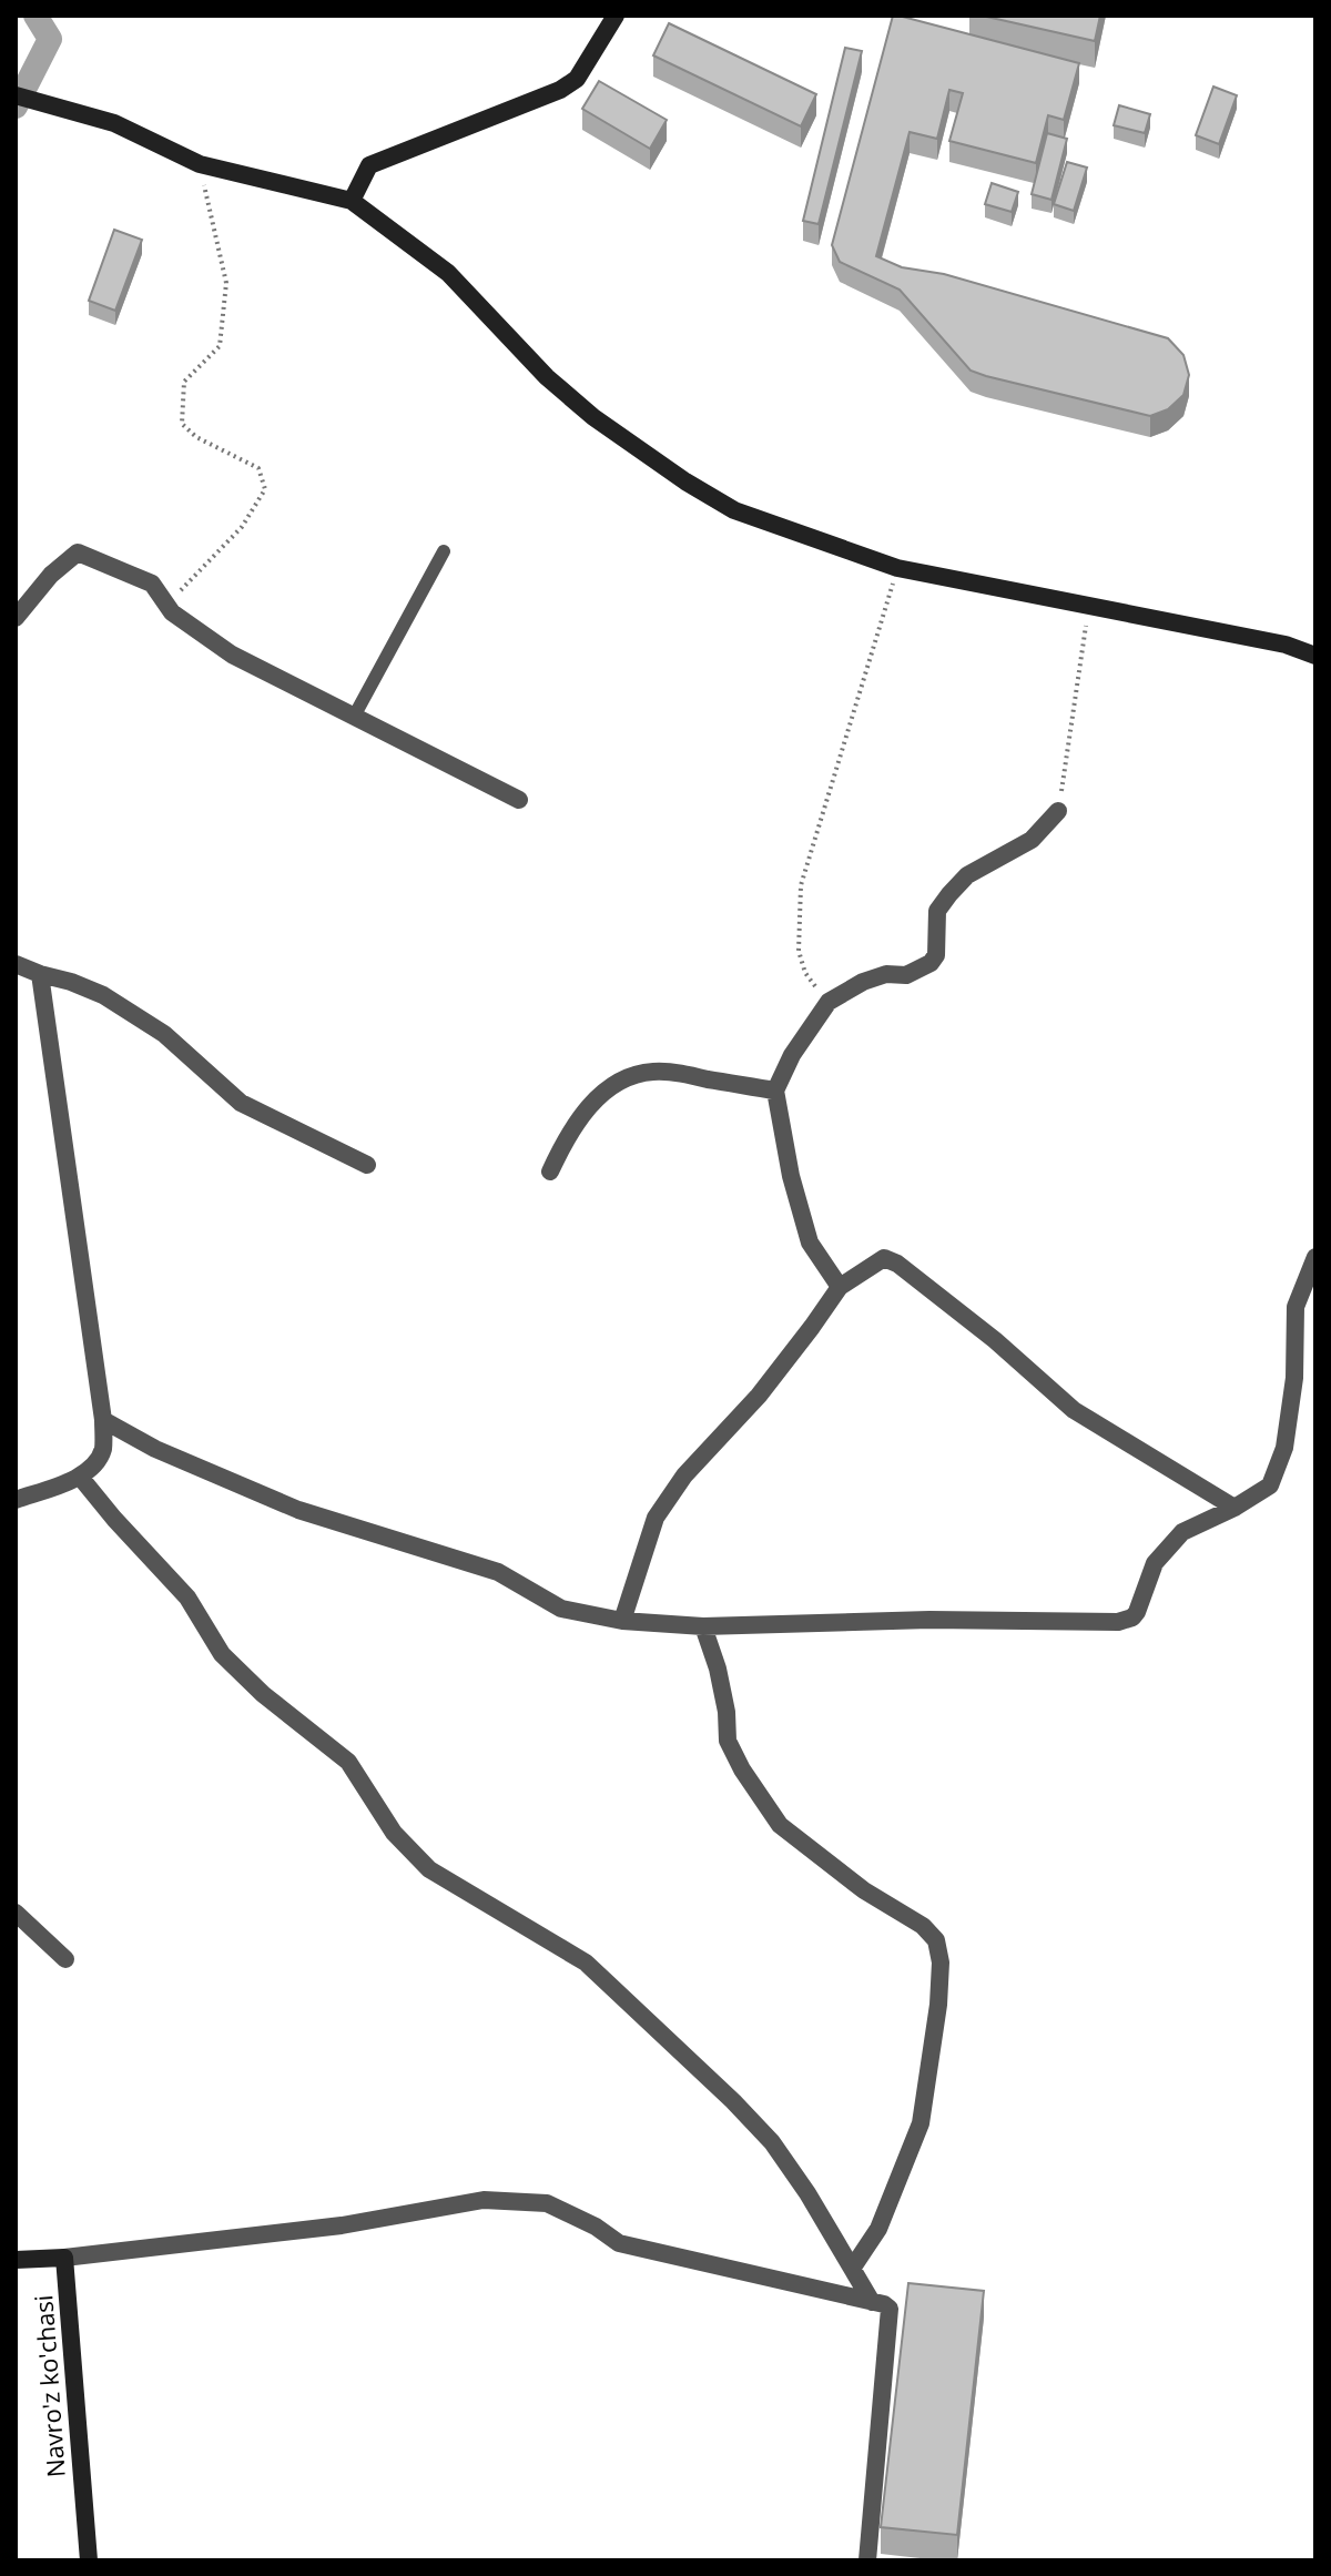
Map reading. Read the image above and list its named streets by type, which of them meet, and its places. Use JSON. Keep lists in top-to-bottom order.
{
  "streets": {
    "main road": ["Navro'z ko'chasi"]
  }
}
